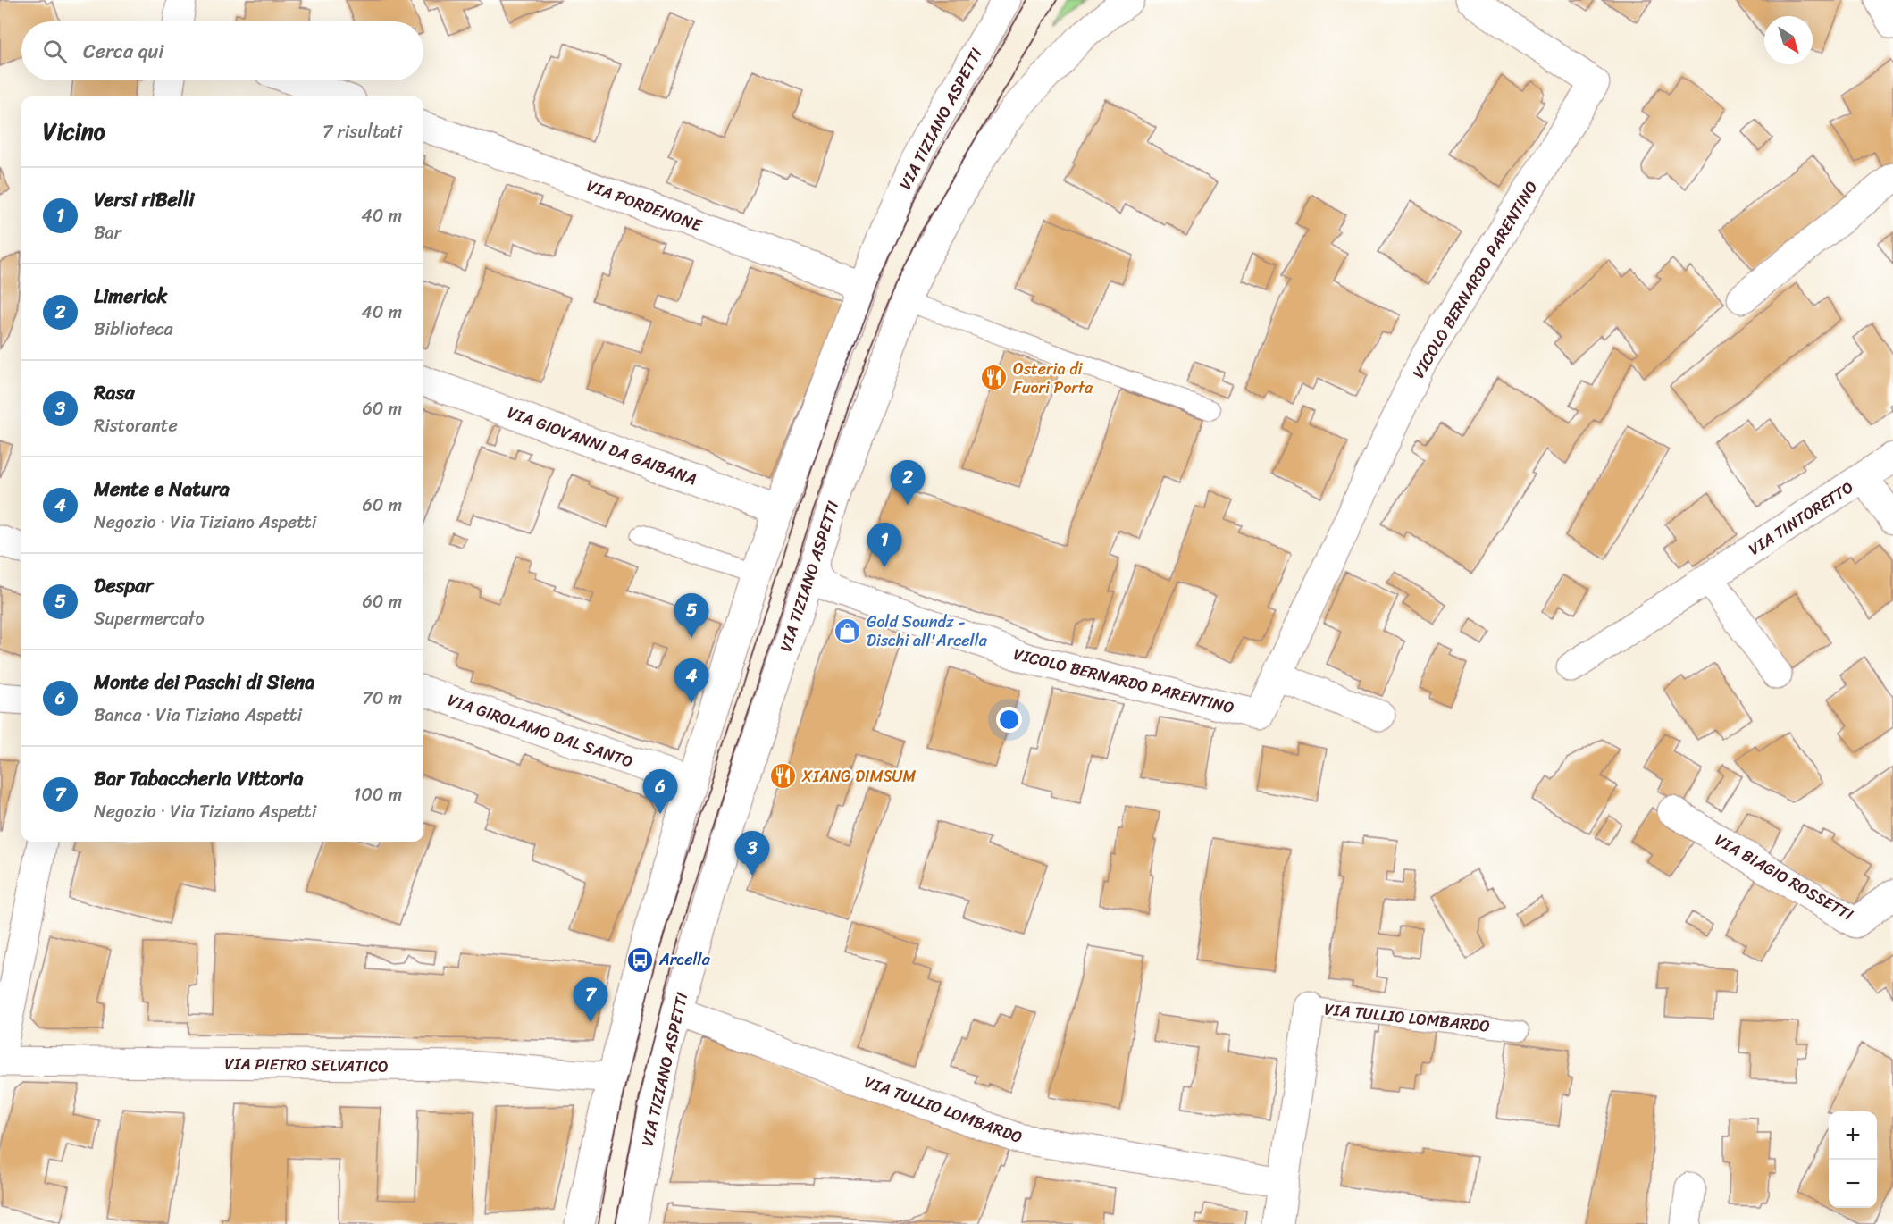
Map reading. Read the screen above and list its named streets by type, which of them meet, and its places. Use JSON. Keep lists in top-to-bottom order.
{
  "streets": {
    "street": [
      "VIA TIZIANO ASPETTI",
      "VIA PORDENONE",
      "VICOLO BERNARDO PARENTINO",
      "VIA GIOVANNI DA GAIBANA",
      "VIA TINTORETTO",
      "VIA GIROLAMO DAL SANTO",
      "VIA BIAGIO ROSSETTI",
      "VIA TULLIO LOMBARDO",
      "VIA PIETRO SELVATICO"
    ]
  },
  "crossings": [
    ["VIA TIZIANO ASPETTI", "VIA PORDENONE"],
    ["VIA TIZIANO ASPETTI", "VICOLO BERNARDO PARENTINO"],
    ["VIA TIZIANO ASPETTI", "VIA GIOVANNI DA GAIBANA"],
    ["VIA TIZIANO ASPETTI", "VIA GIROLAMO DAL SANTO"],
    ["VIA TIZIANO ASPETTI", "VIA TULLIO LOMBARDO"],
    ["VIA TIZIANO ASPETTI", "VIA PIETRO SELVATICO"]
  ],
  "places": {
    "restaurant": ["Osteria di Fuori Porta", "XIANG DIMSUM"],
    "shop": ["Gold Soundz - Dischi all'Arcella"],
    "bus stop": ["Arcella"]
  },
  "north": "bottom right",
  "page": {
    "search": "Cerca qui",
    "heading": ["Vicino", "7 risultati"],
    "list": [
      {
        "mark": "1",
        "name": "Versi riBelli",
        "note": "Bar",
        "value": "40 m"
      },
      {
        "mark": "2",
        "name": "Limerick",
        "note": "Biblioteca",
        "value": "40 m"
      },
      {
        "mark": "3",
        "name": "Rasa",
        "note": "Ristorante",
        "value": "60 m"
      },
      {
        "mark": "4",
        "name": "Mente e Natura",
        "note": "Negozio · Via Tiziano Aspetti",
        "value": "60 m"
      },
      {
        "mark": "5",
        "name": "Despar",
        "note": "Supermercato",
        "value": "60 m"
      },
      {
        "mark": "6",
        "name": "Monte dei Paschi di Siena",
        "note": "Banca · Via Tiziano Aspetti",
        "value": "70 m"
      },
      {
        "mark": "7",
        "name": "Bar Tabaccheria Vittoria",
        "note": "Negozio · Via Tiziano Aspetti",
        "value": "100 m"
      }
    ],
    "pins": [
      "2",
      "1",
      "5",
      "4",
      "6",
      "3",
      "7"
    ],
    "map_buttons": ["+", "−"]
  }
}
